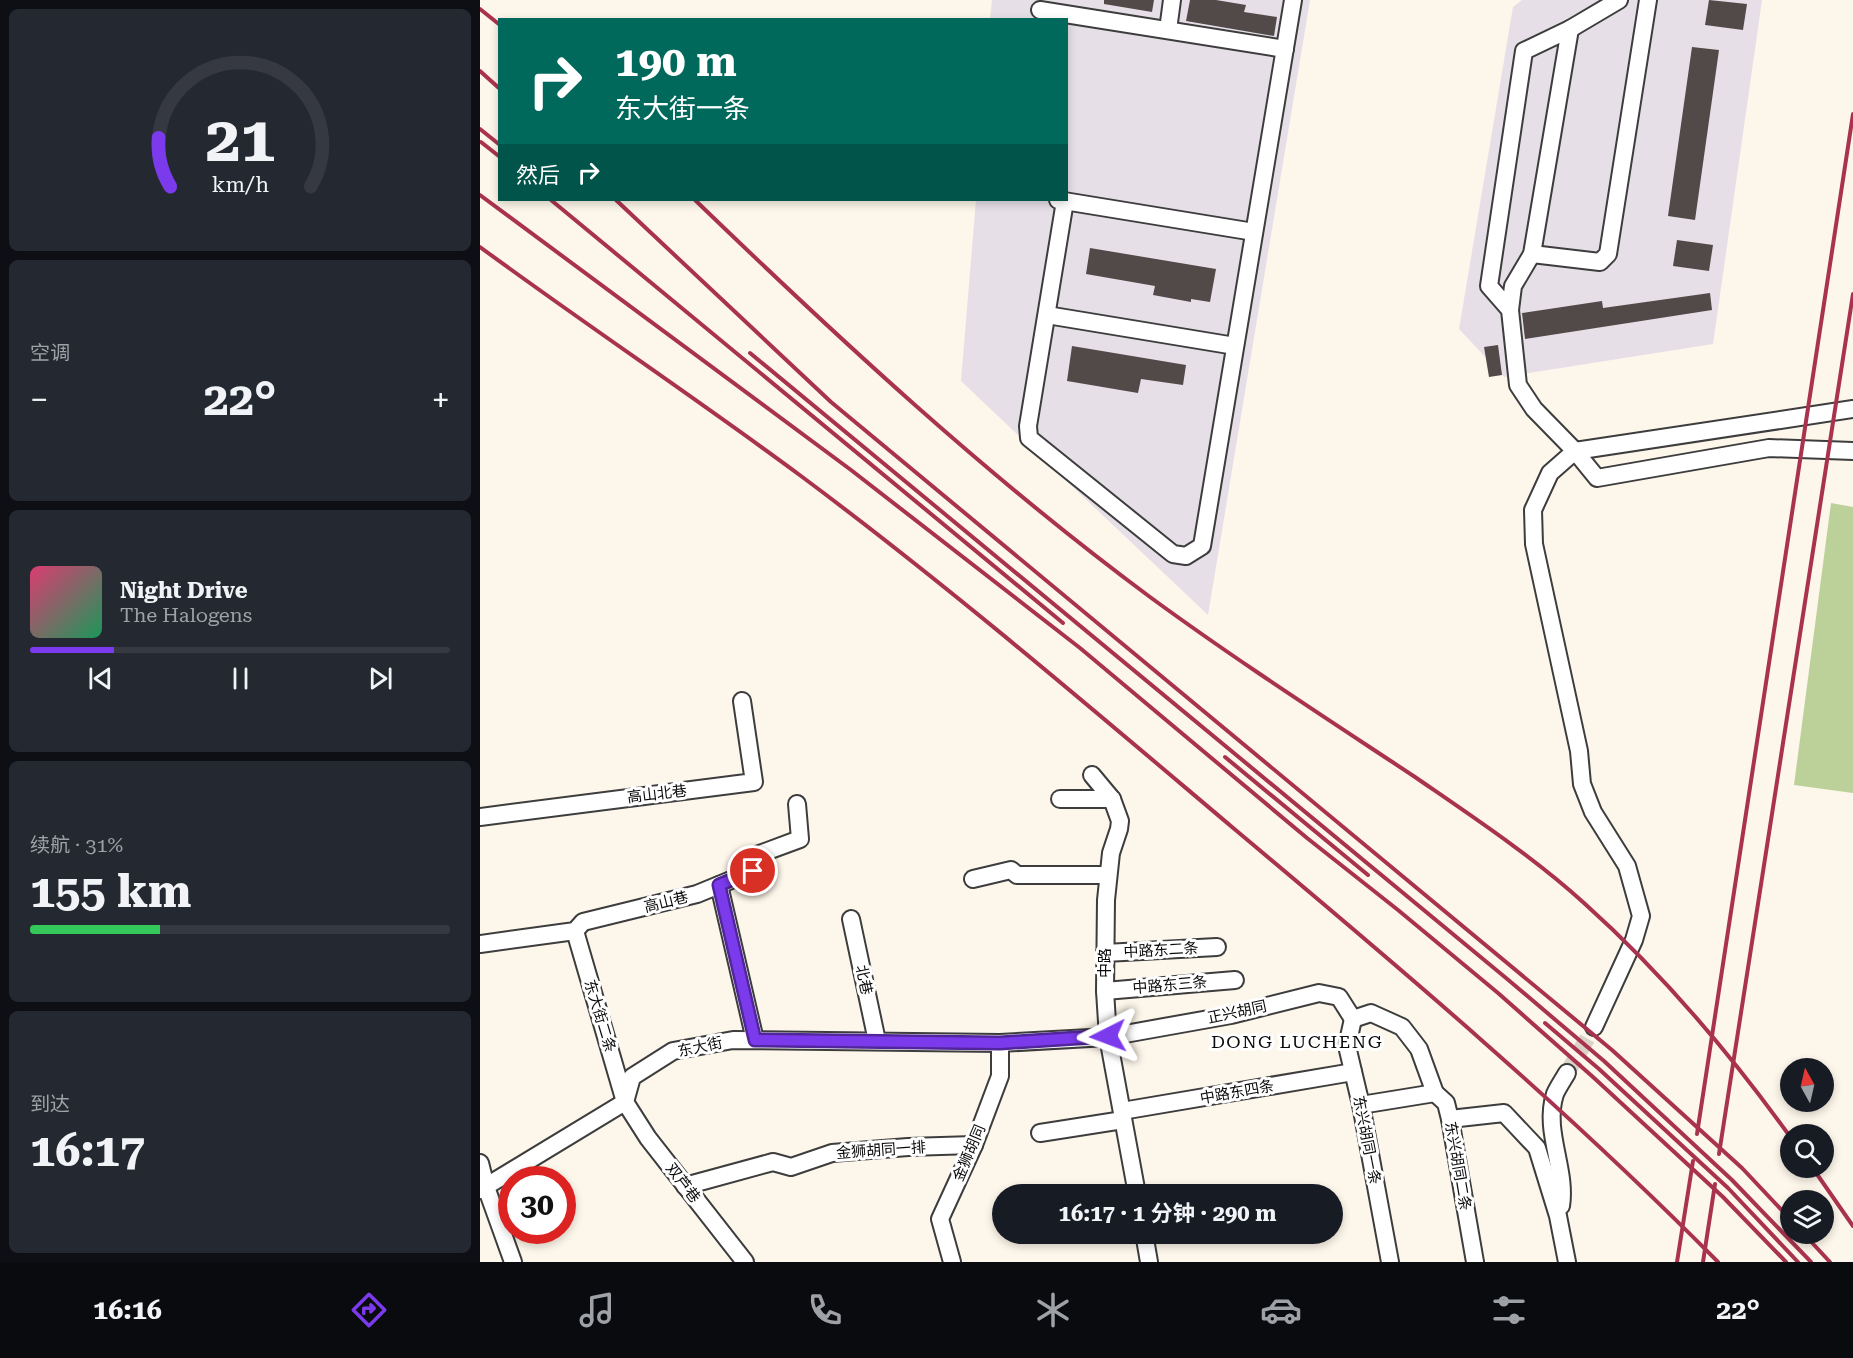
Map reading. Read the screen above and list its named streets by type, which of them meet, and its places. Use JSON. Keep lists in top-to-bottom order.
{
  "streets": {
    "street": [
      "高山北巷",
      "高山巷",
      "中路东二条",
      "中路",
      "北巷",
      "中路东三条",
      "正兴胡同",
      "东大街二条",
      "东大街",
      "中路东四条",
      "东兴胡同一条",
      "金狮胡同一排",
      "金狮胡同",
      "东兴胡同二条",
      "双芦巷"
    ]
  },
  "crossings": [
    ["高山巷", "东大街二条"],
    ["中路东二条", "中路"],
    ["中路", "中路东三条"],
    ["中路", "正兴胡同"],
    ["中路", "东大街"],
    ["中路", "中路东四条"],
    ["北巷", "东大街"],
    ["正兴胡同", "东大街"],
    ["正兴胡同", "东兴胡同一条"],
    ["正兴胡同", "东兴胡同二条"],
    ["东大街二条", "东大街"],
    ["东大街二条", "双芦巷"],
    ["东大街", "金狮胡同"],
    ["东大街", "双芦巷"],
    ["中路东四条", "东兴胡同一条"],
    ["东兴胡同一条", "东兴胡同二条"],
    ["金狮胡同一排", "金狮胡同"],
    ["金狮胡同一排", "双芦巷"]
  ],
  "districts": ["DONG LUCHENG"],
  "north": "top",
  "page": {
    "turn": ["190 m", "东大街一条"],
    "then": "然后",
    "tile": [
      "空调",
      ["续航 · 31%", "155 km"],
      ["到达", "16:17"]
    ],
    "heat": ["−", "22°", "+"],
    "song": ["Night Drive", "The Halogens"],
    "limit": "30",
    "trip": "16:17 · 1 分钟 · 290 m",
    "tabs": ["16:16", "22°"],
    "gauge": ["21", "km/h"]
  }
}
